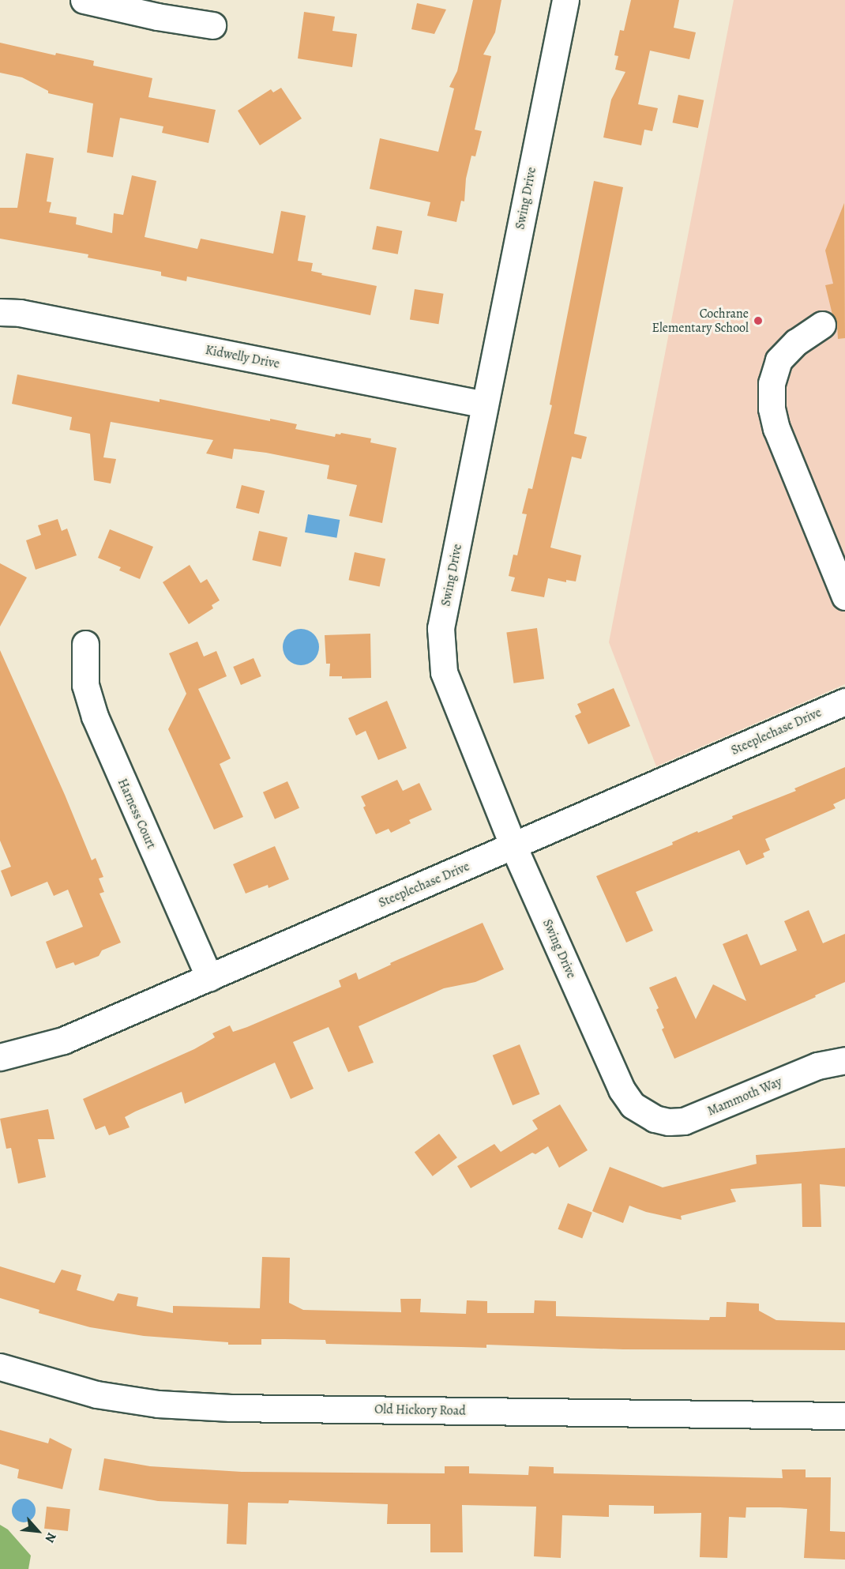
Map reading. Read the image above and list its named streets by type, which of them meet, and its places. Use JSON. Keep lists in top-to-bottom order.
{
  "streets": {
    "street": [
      "Swing Drive",
      "Kidwelly Drive",
      "Steeplechase Drive",
      "Harness Court",
      "Mammoth Way",
      "Old Hickory Road"
    ]
  },
  "crossings": [
    ["Swing Drive", "Kidwelly Drive"],
    ["Swing Drive", "Steeplechase Drive"],
    ["Swing Drive", "Mammoth Way"],
    ["Steeplechase Drive", "Harness Court"]
  ],
  "places": ["Cochrane Elementary School"],
  "north": "bottom right"
}
